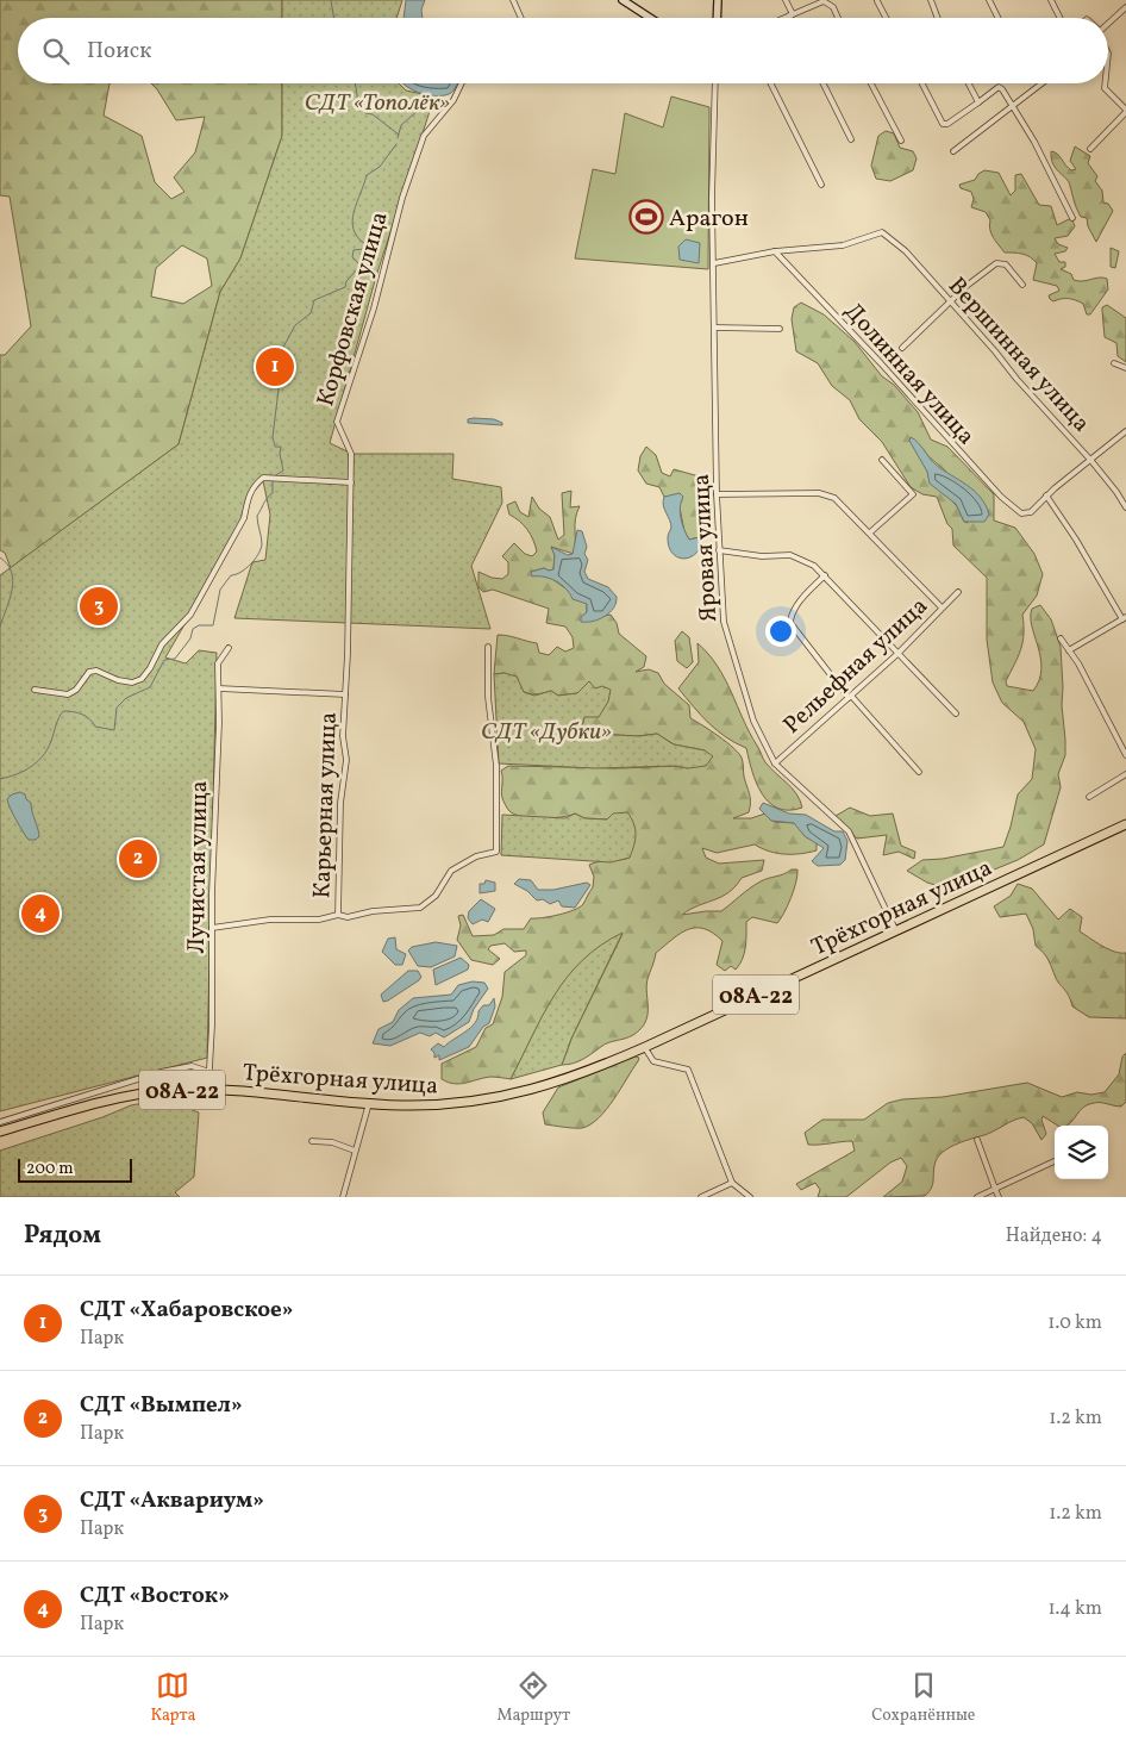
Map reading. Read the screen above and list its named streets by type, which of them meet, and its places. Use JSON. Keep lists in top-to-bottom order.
{
  "streets": {
    "highway": ["Трёхгорная улица", "08А-22"],
    "street": [
      "Корфовская улица",
      "Вершинная улица",
      "Долинная улица",
      "Яровая улица",
      "Рельефная улица",
      "Карьерная улица",
      "Лучистая улица"
    ]
  },
  "crossings": [
    ["Корфовская улица", "Карьерная улица"],
    ["Вершинная улица", "Долинная улица"],
    ["Яровая улица", "Рельефная улица"],
    ["Яровая улица", "Трёхгорная улица"],
    ["Карьерная улица", "Лучистая улица"],
    ["Лучистая улица", "Трёхгорная улица"]
  ],
  "parks": ["СДТ «Тополёк»", "СДТ «Дубки»"],
  "places": {
    "sports": ["Арагон"]
  },
  "scale_bar": "200 m",
  "page": {
    "search": "Поиск",
    "pins": [
      "1",
      "3",
      "2",
      "4"
    ],
    "scale": "200 m",
    "heading": ["Рядом", "Найдено: 4"],
    "list": [
      {
        "mark": "1",
        "name": "СДТ «Хабаровское»",
        "note": "Парк",
        "value": "1.0 km"
      },
      {
        "mark": "2",
        "name": "СДТ «Вымпел»",
        "note": "Парк",
        "value": "1.2 km"
      },
      {
        "mark": "3",
        "name": "СДТ «Аквариум»",
        "note": "Парк",
        "value": "1.2 km"
      },
      {
        "mark": "4",
        "name": "СДТ «Восток»",
        "note": "Парк",
        "value": "1.4 km"
      }
    ],
    "nav": ["Карта", "Маршрут", "Сохранённые"]
  }
}
